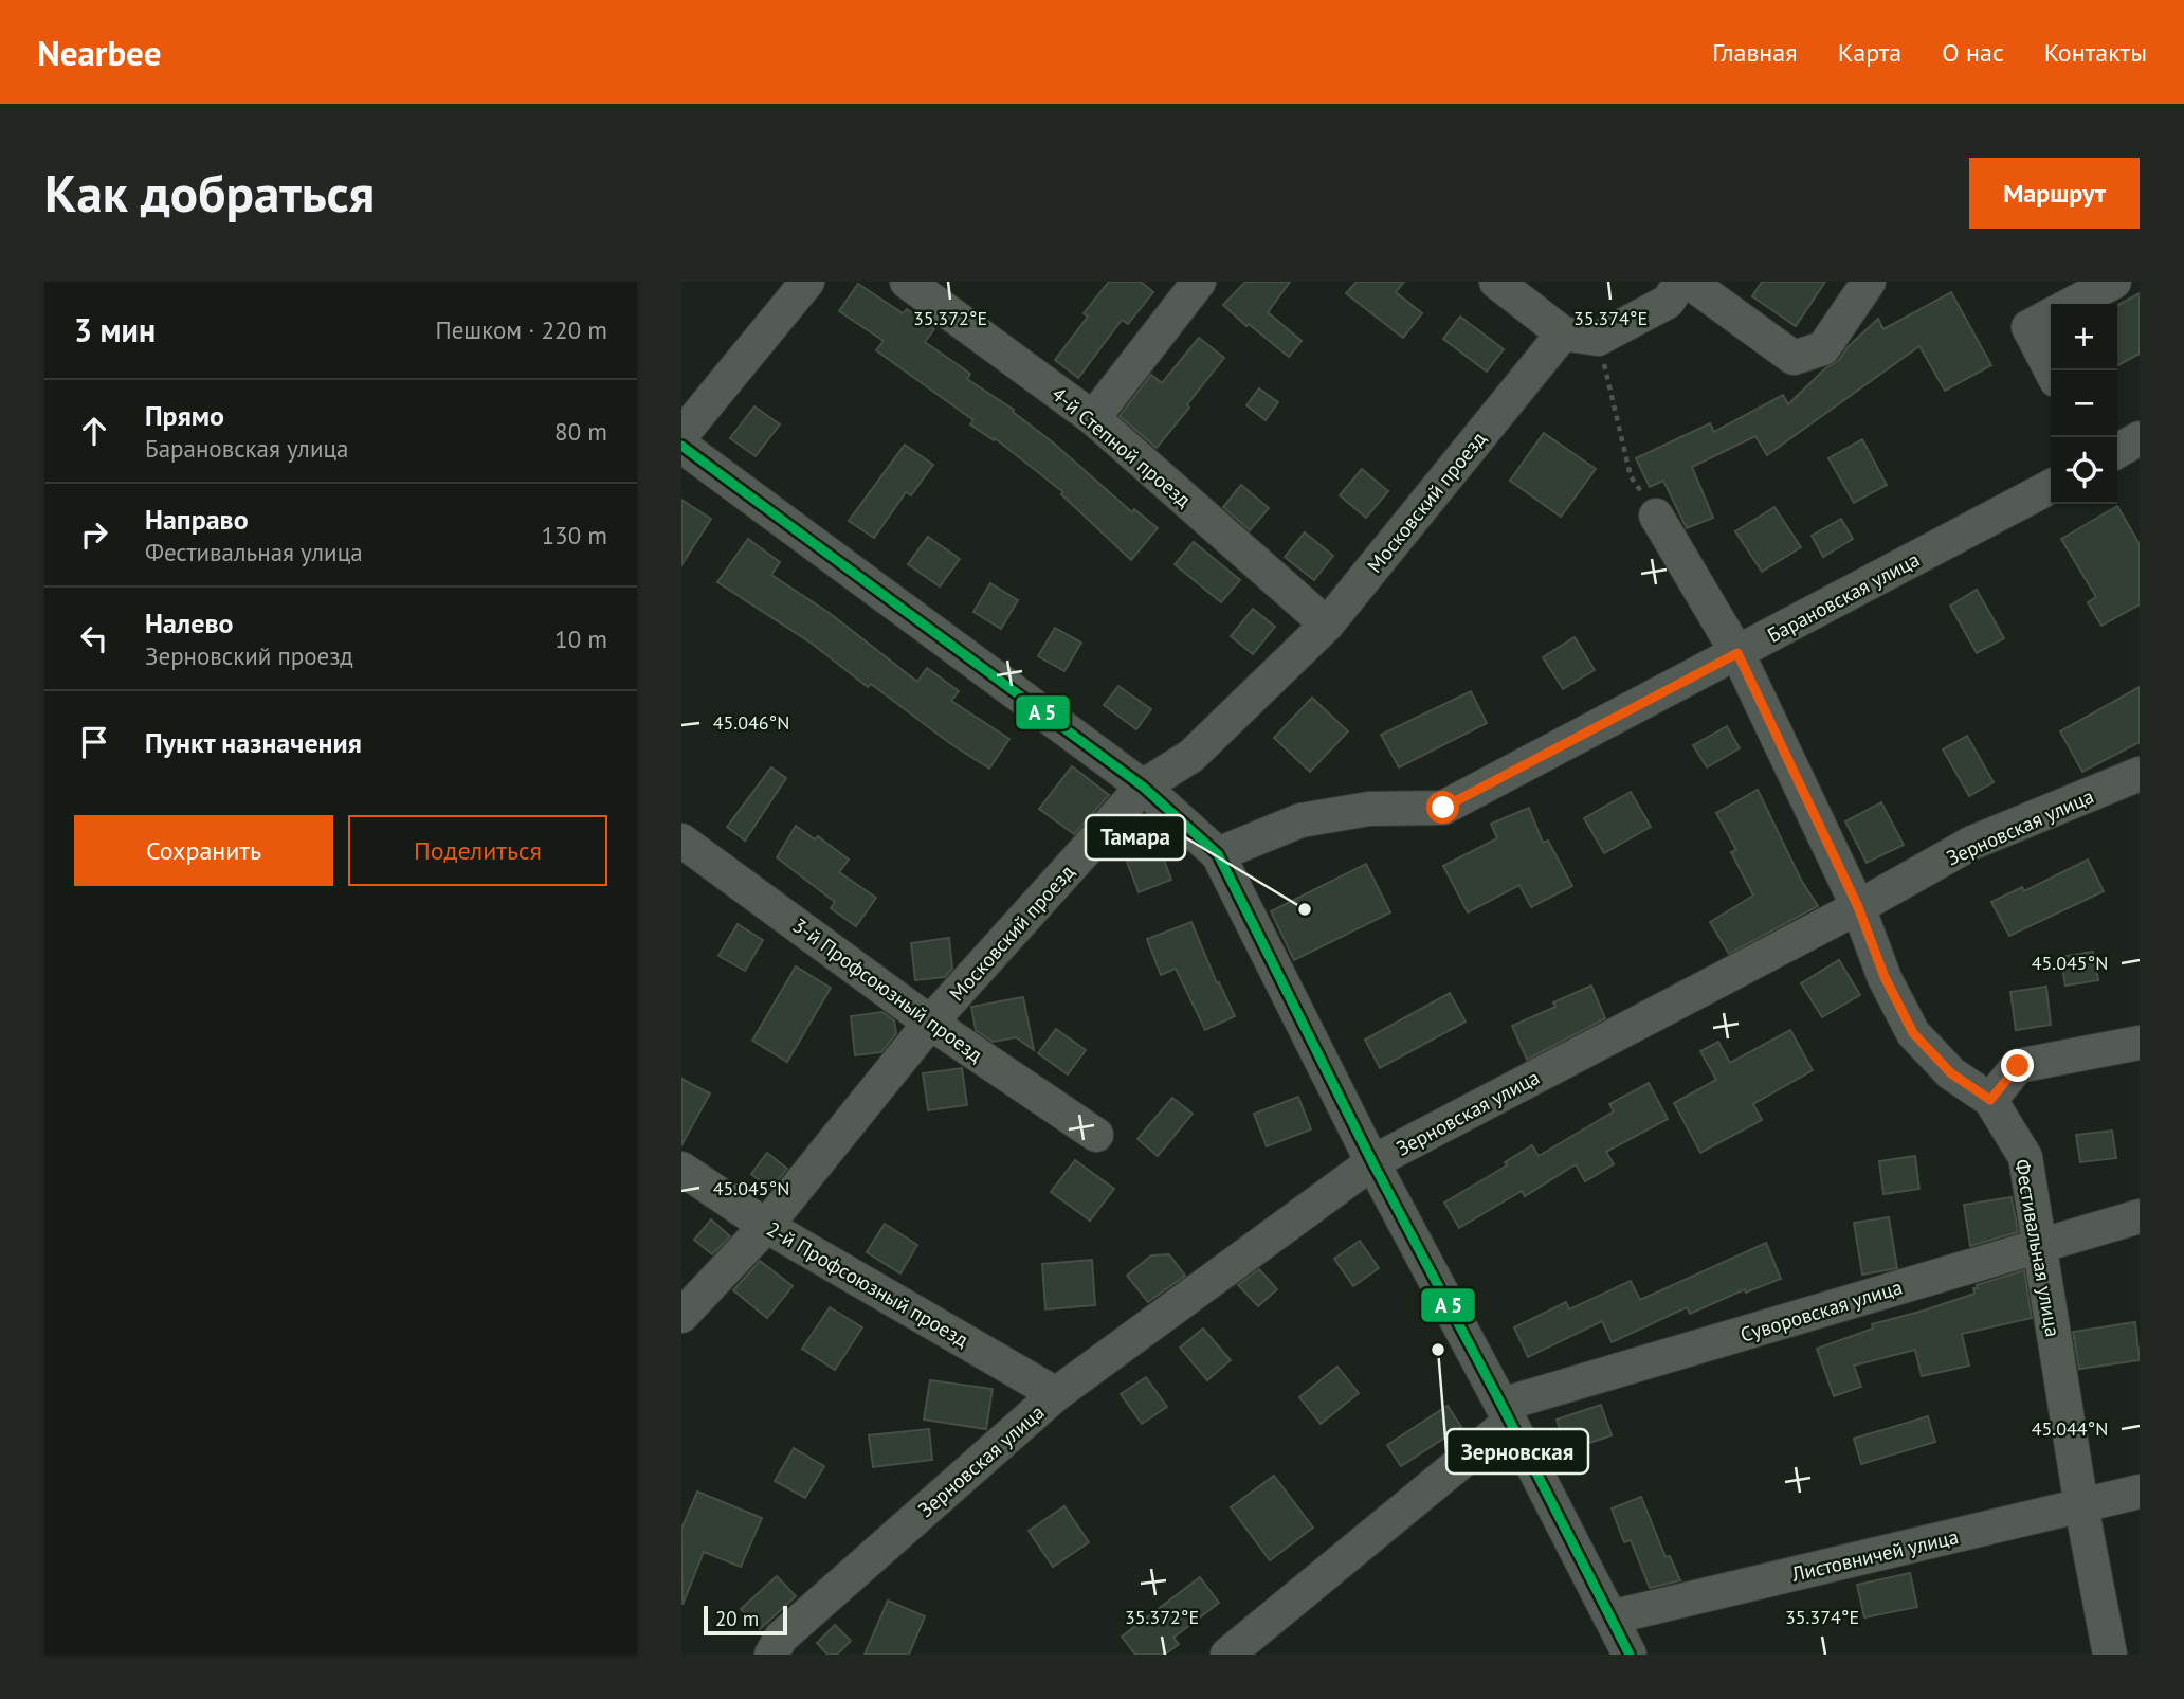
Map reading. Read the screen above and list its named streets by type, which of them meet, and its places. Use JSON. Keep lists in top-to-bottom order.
{
  "streets": {
    "street": [
      "4-й Степной проезд",
      "Московский проезд",
      "Барановская улица",
      "Зерновская улица",
      "3-й Профсоюзный проезд",
      "Фестивальная улица",
      "2-й Профсоюзный проезд",
      "Суворовская улица",
      "Листовничей улица"
    ]
  },
  "crossings": [
    ["4-й Степной проезд", "Московский проезд"],
    ["Московский проезд", "3-й Профсоюзный проезд"],
    ["Московский проезд", "2-й Профсоюзный проезд"],
    ["Барановская улица", "Фестивальная улица"],
    ["Зерновская улица", "Фестивальная улица"],
    ["Зерновская улица", "2-й Профсоюзный проезд"],
    ["Фестивальная улица", "Суворовская улица"],
    ["Фестивальная улица", "Листовничей улица"]
  ],
  "places": ["Тамара", "Зерновская"],
  "scale_bar": "20 m",
  "page": {
    "header": "Nearbee",
    "nav": [
      "Главная",
      "Карта",
      "О нас",
      "Контакты"
    ],
    "buttons": [
      "Маршрут",
      ["Сохранить", "Поделиться"]
    ],
    "title": "Как добраться",
    "heading": ["3 мин", "Пешком · 220 m"],
    "map_buttons": ["+", "−"],
    "list": [
      ["Прямо", "Барановская улица", "80 m"],
      ["Направо", "Фестивальная улица", "130 m"],
      ["Налево", "Зерновский проезд", "10 m"],
      "Пункт назначения"
    ],
    "scale": "20 m"
  },
  "coordinates": [
    "35.372°E",
    "35.374°E",
    "45.046°N",
    "45.045°N",
    "45.044°N"
  ]
}
